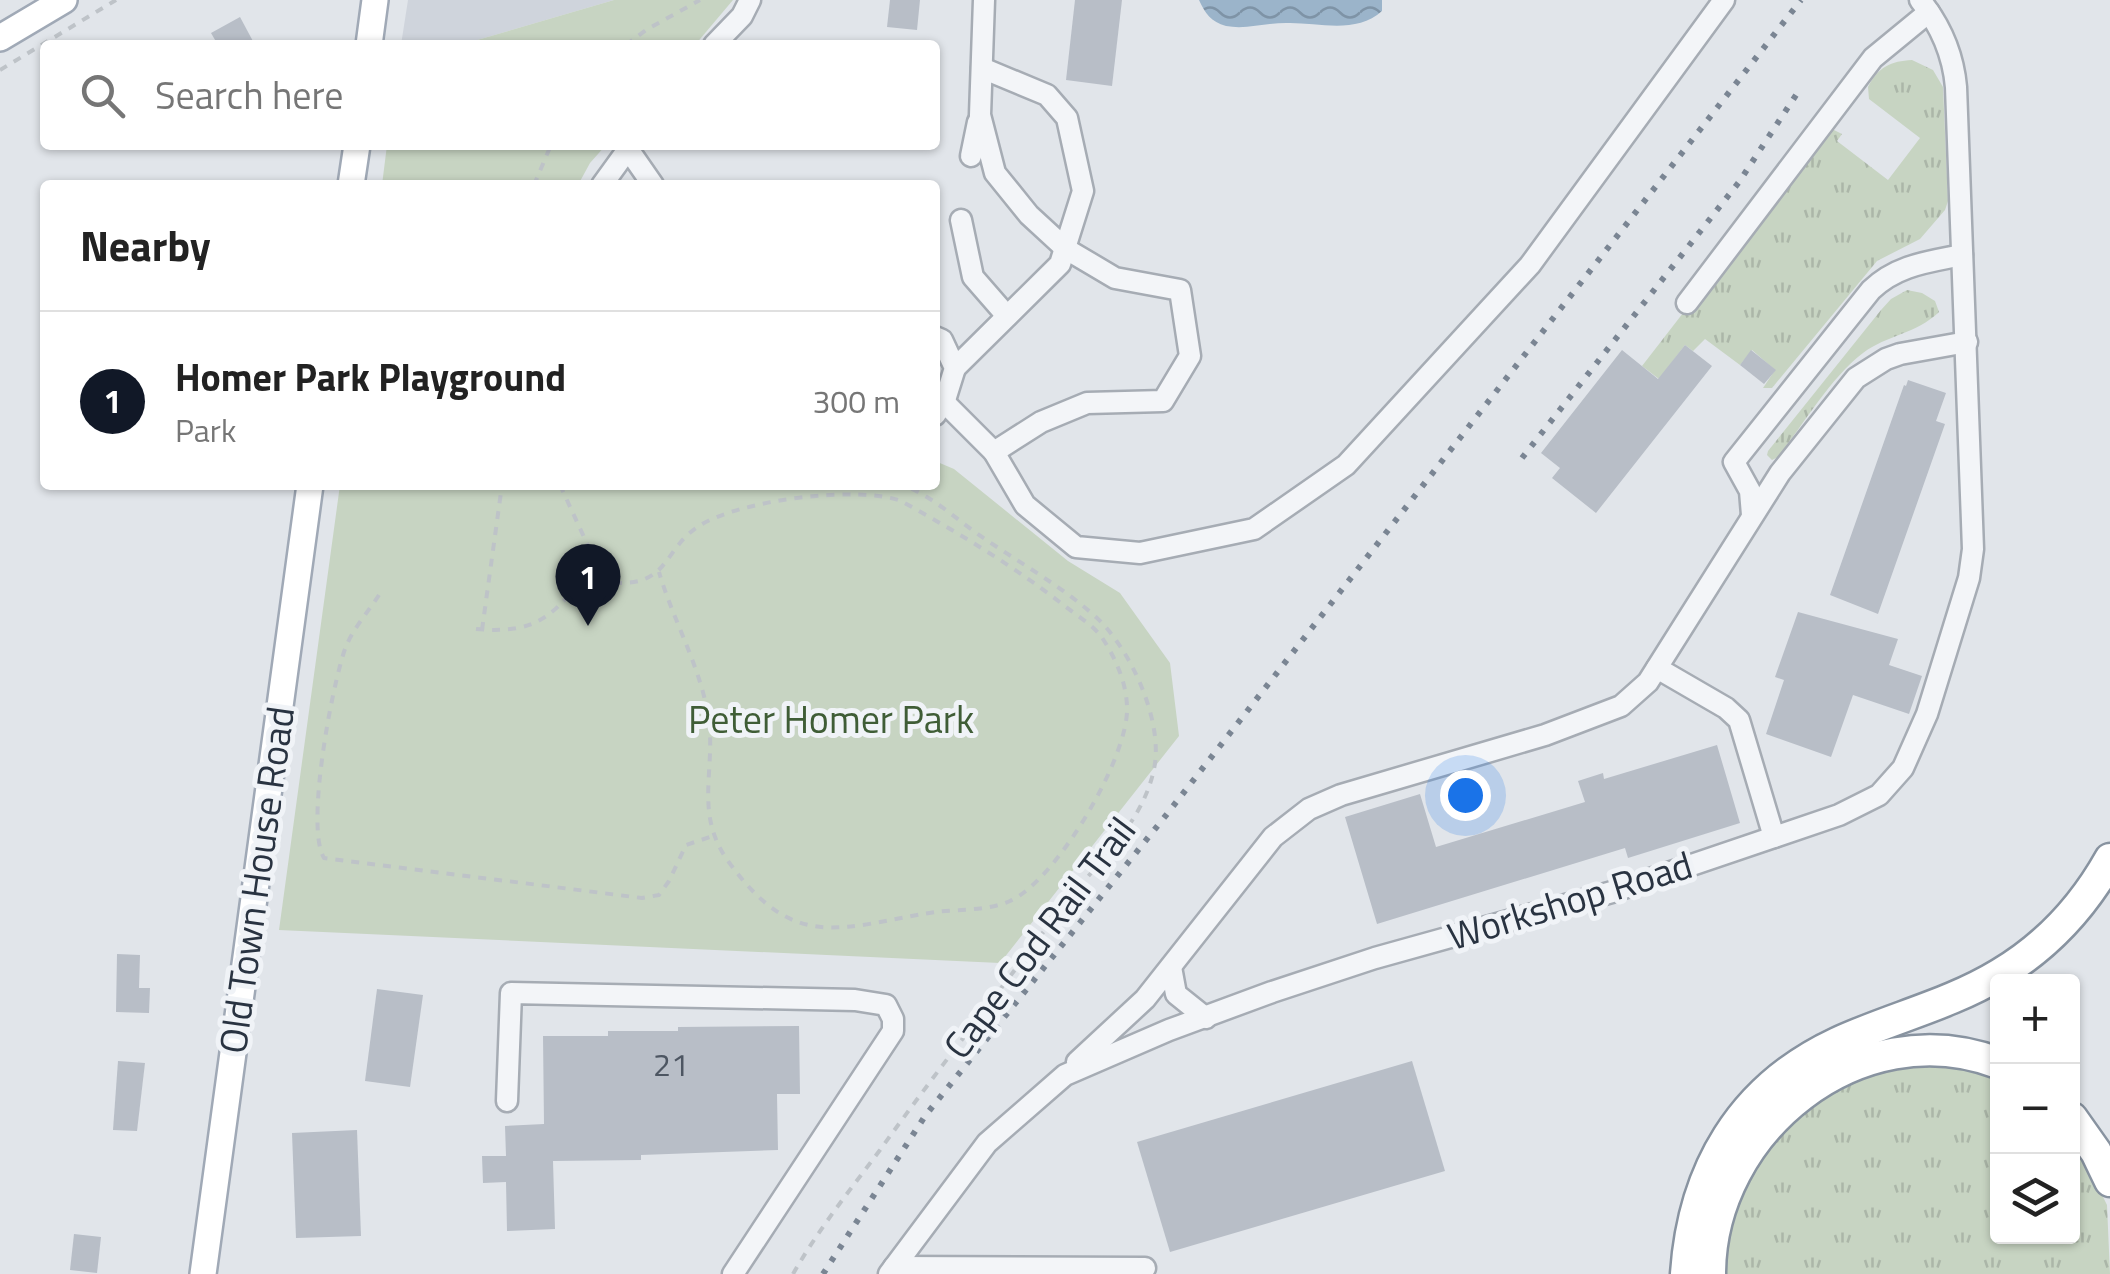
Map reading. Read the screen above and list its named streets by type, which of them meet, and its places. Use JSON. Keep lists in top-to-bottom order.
{
  "streets": {
    "main road": ["Old Town House Road"],
    "lane": ["Workshop Road"],
    "path": ["Cape Cod Rail Trail"]
  },
  "parks": ["Peter Homer Park"],
  "house_numbers": ["21"],
  "page": {
    "search": "Search here",
    "heading": "Nearby",
    "list": [
      {
        "mark": "1",
        "name": "Homer Park Playground",
        "note": "Park",
        "value": "300 m"
      }
    ],
    "pins": "1",
    "map_buttons": ["+", "−"]
  }
}
